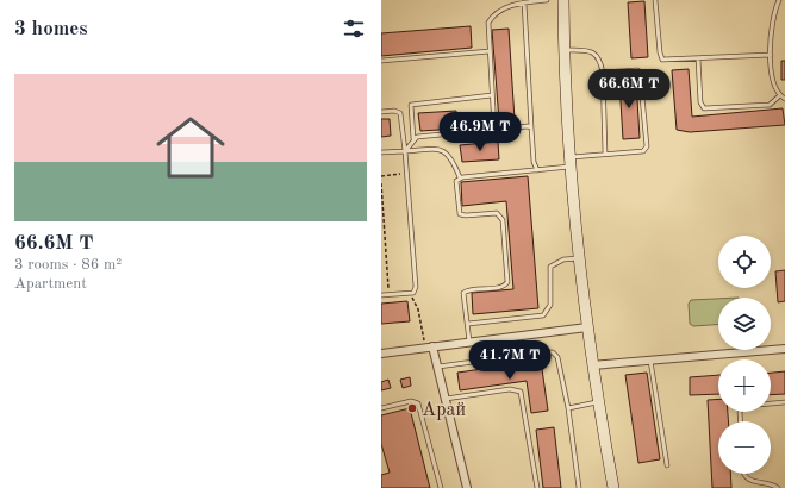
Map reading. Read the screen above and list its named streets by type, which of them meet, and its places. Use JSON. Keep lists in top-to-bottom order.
{
  "places": ["Арай"],
  "page": {
    "heading": "3 homes",
    "list": [
      {
        "name": "66.6M ₸",
        "note": "3 rooms · 86 m² · Apartment"
      }
    ],
    "price": ["66.6M ₸", "46.9M ₸", "41.7M ₸"],
    "map_buttons": ["+", "−"]
  }
}
